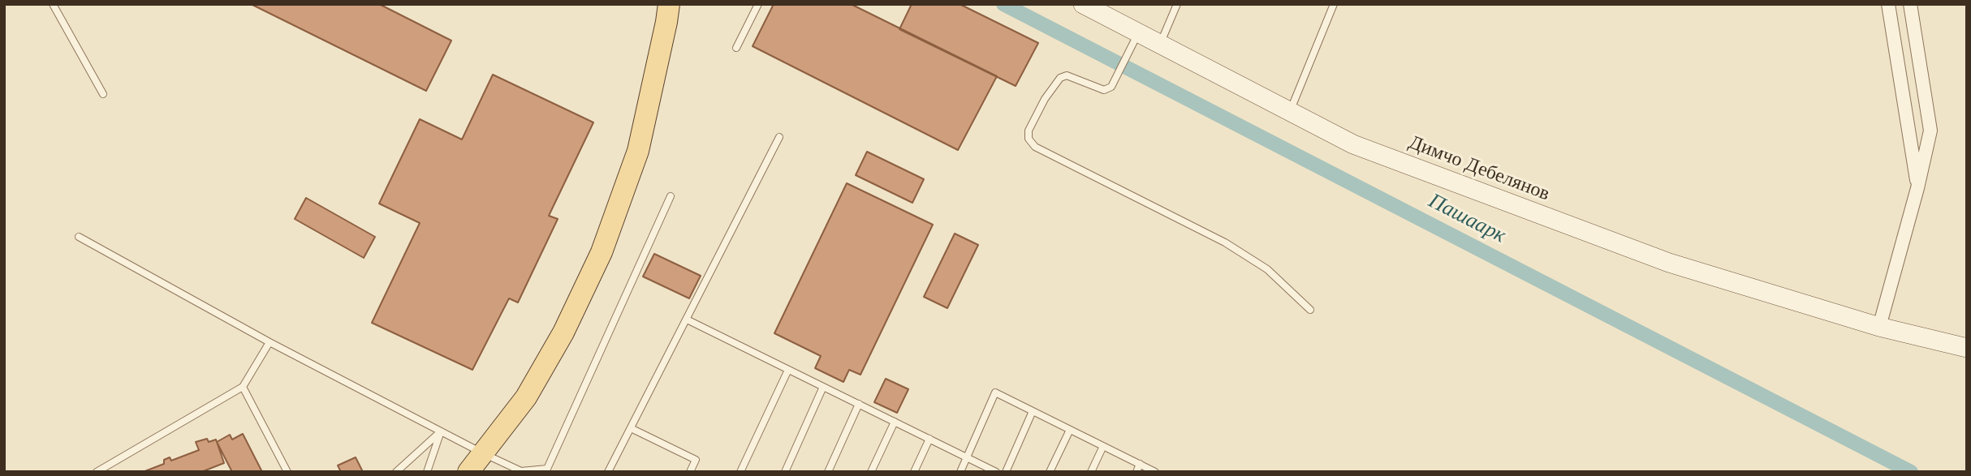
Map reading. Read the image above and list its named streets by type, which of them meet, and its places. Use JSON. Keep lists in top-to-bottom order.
{
  "streets": {
    "street": ["Димчо Дебелянов"]
  },
  "water": ["Пашаарк"]
}
